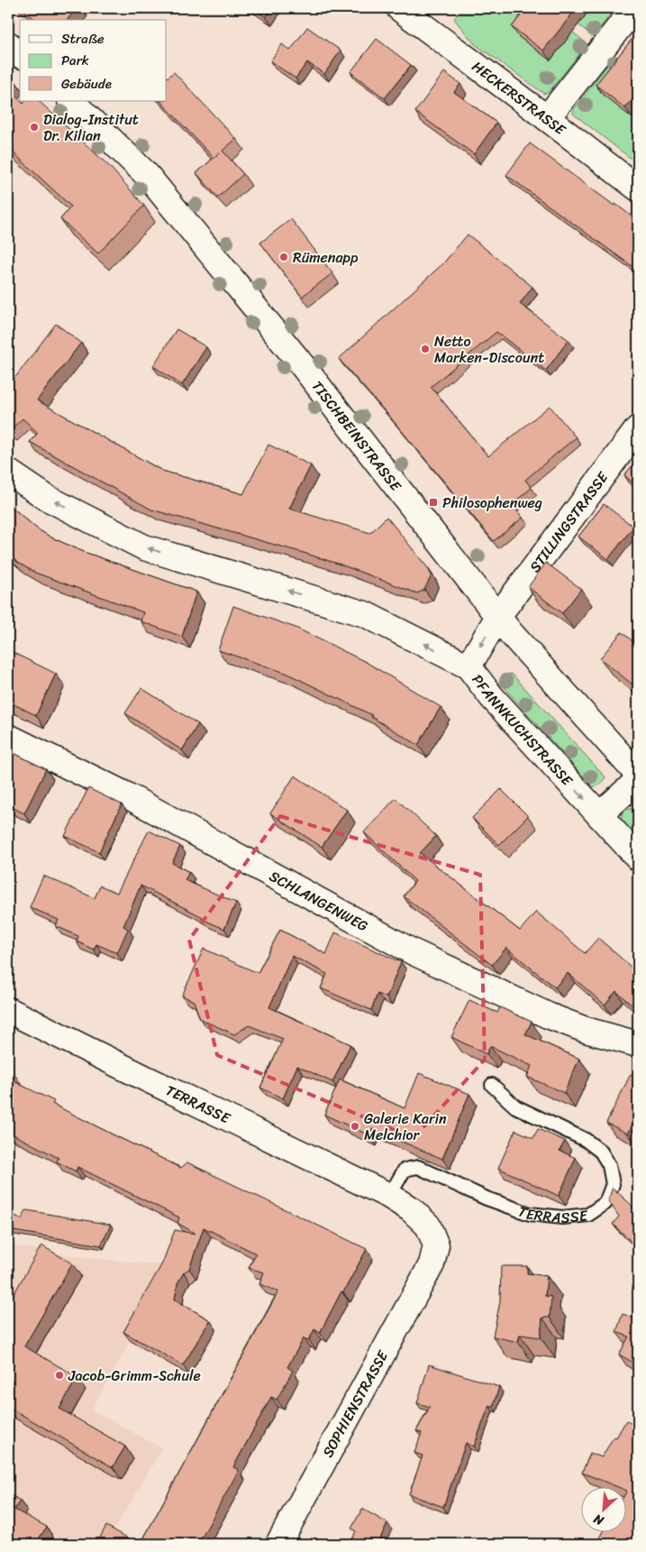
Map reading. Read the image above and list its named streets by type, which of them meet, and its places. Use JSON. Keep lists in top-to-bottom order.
{
  "streets": {
    "street": [
      "HECKERSTRASSE",
      "TISCHBEINSTRASSE",
      "STILLINGSTRASSE",
      "PFANNKUCHSTRASSE",
      "SCHLANGENWEG",
      "TERRASSE",
      "SOPHIENSTRASSE"
    ]
  },
  "crossings": [
    ["TISCHBEINSTRASSE", "STILLINGSTRASSE"],
    ["TISCHBEINSTRASSE", "PFANNKUCHSTRASSE"],
    ["STILLINGSTRASSE", "PFANNKUCHSTRASSE"],
    ["TERRASSE", "SOPHIENSTRASSE"]
  ],
  "one_way": ["PFANNKUCHSTRASSE"],
  "places": {
    "other": [
      "Dialog-Institut Dr. Kilian",
      "Rümenapp",
      "Netto Marken-Discount",
      "Galerie Karin Melchior",
      "Jacob-Grimm-Schule"
    ],
    "transit": ["Philosophenweg"]
  },
  "legend": ["Straße", "Park", "Gebäude"],
  "north": "bottom left"
}
